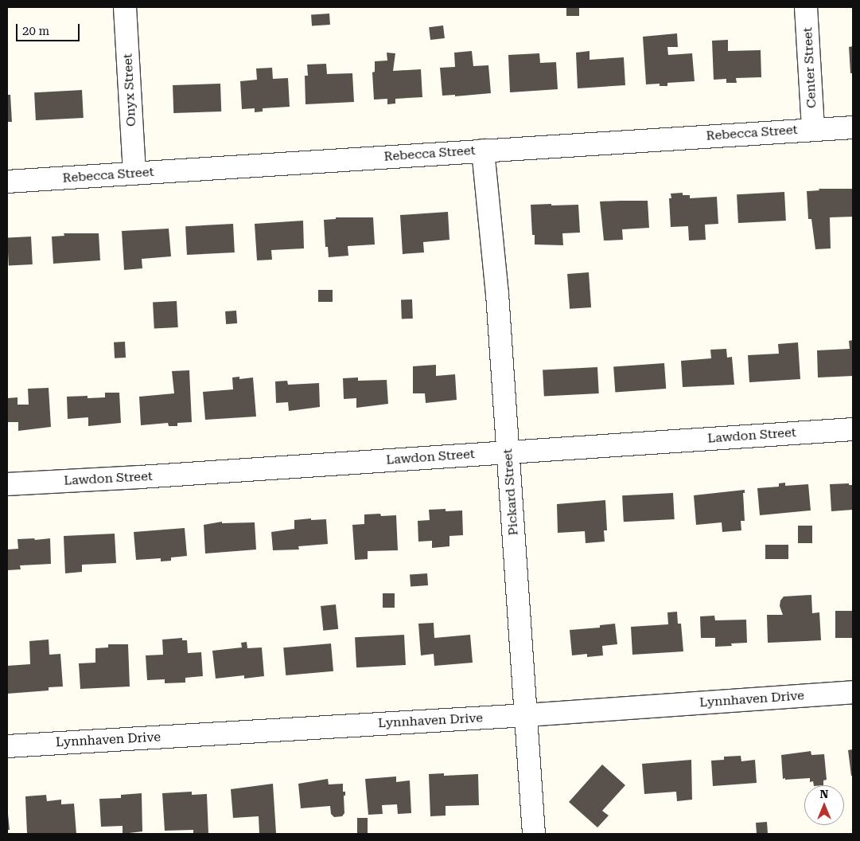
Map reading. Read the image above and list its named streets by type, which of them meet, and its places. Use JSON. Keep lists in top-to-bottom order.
{
  "streets": {
    "street": [
      "Center Street",
      "Onyx Street",
      "Rebecca Street",
      "Lawdon Street",
      "Pickard Street",
      "Lynnhaven Drive"
    ]
  },
  "crossings": [
    ["Center Street", "Rebecca Street"],
    ["Onyx Street", "Rebecca Street"],
    ["Rebecca Street", "Pickard Street"],
    ["Lawdon Street", "Pickard Street"],
    ["Pickard Street", "Lynnhaven Drive"]
  ],
  "scale_bar": "20 m",
  "north": "top"
}
